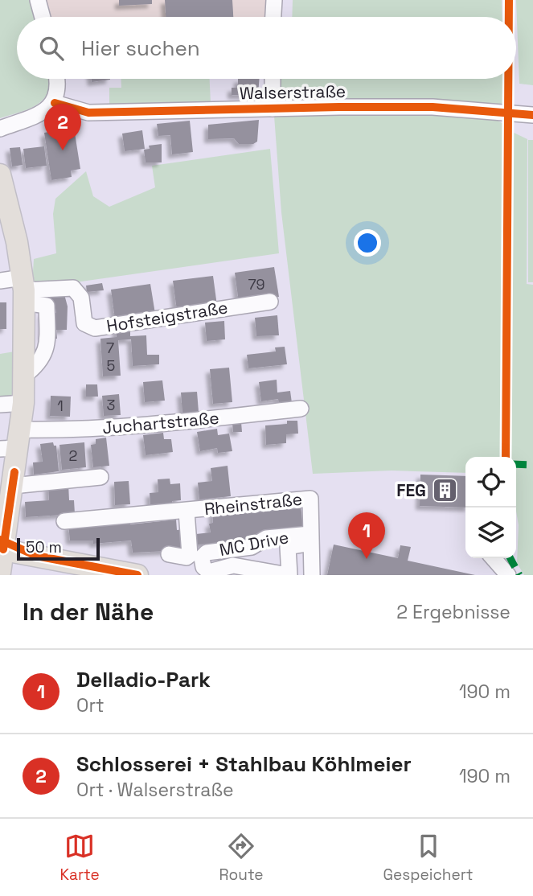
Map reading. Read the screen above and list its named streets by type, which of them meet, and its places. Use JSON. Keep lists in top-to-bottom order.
{
  "streets": {
    "street": [
      "Walserstraße",
      "Hofsteigstraße",
      "Juchartstraße",
      "Rheinstraße",
      "MC Drive"
    ]
  },
  "crossings": [
    ["Rheinstraße", "MC Drive"]
  ],
  "places": {
    "building": ["FEG"]
  },
  "house_numbers": [
    "79",
    "7",
    "5",
    "3",
    "1",
    "2"
  ],
  "scale_bar": "50 m",
  "page": {
    "search": "Hier suchen",
    "pins": ["2", "1"],
    "scale": "50 m",
    "heading": ["In der Nähe", "2 Ergebnisse"],
    "list": [
      {
        "mark": "1",
        "name": "Delladio-Park",
        "note": "Ort",
        "value": "190 m"
      },
      {
        "mark": "2",
        "name": "Schlosserei + Stahlbau Köhlmeier",
        "note": "Ort · Walserstraße",
        "value": "190 m"
      }
    ],
    "nav": ["Karte", "Route", "Gespeichert"]
  }
}
